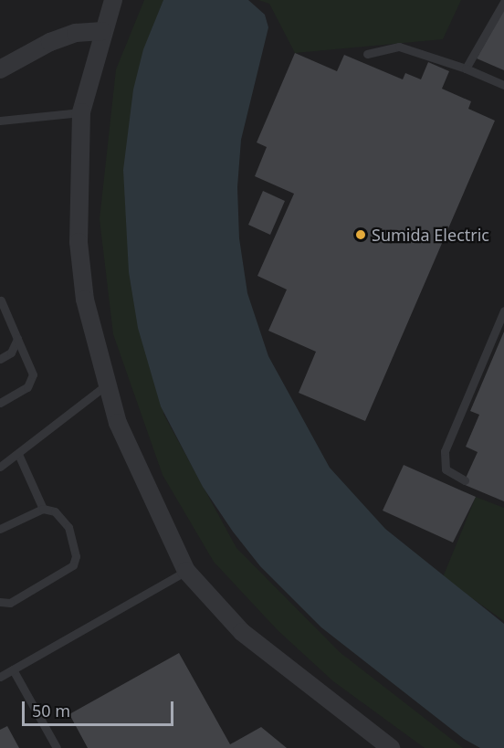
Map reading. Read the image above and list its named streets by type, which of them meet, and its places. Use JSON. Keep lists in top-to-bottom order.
{
  "places": ["Sumida Electric"],
  "scale_bar": "50 m"
}
